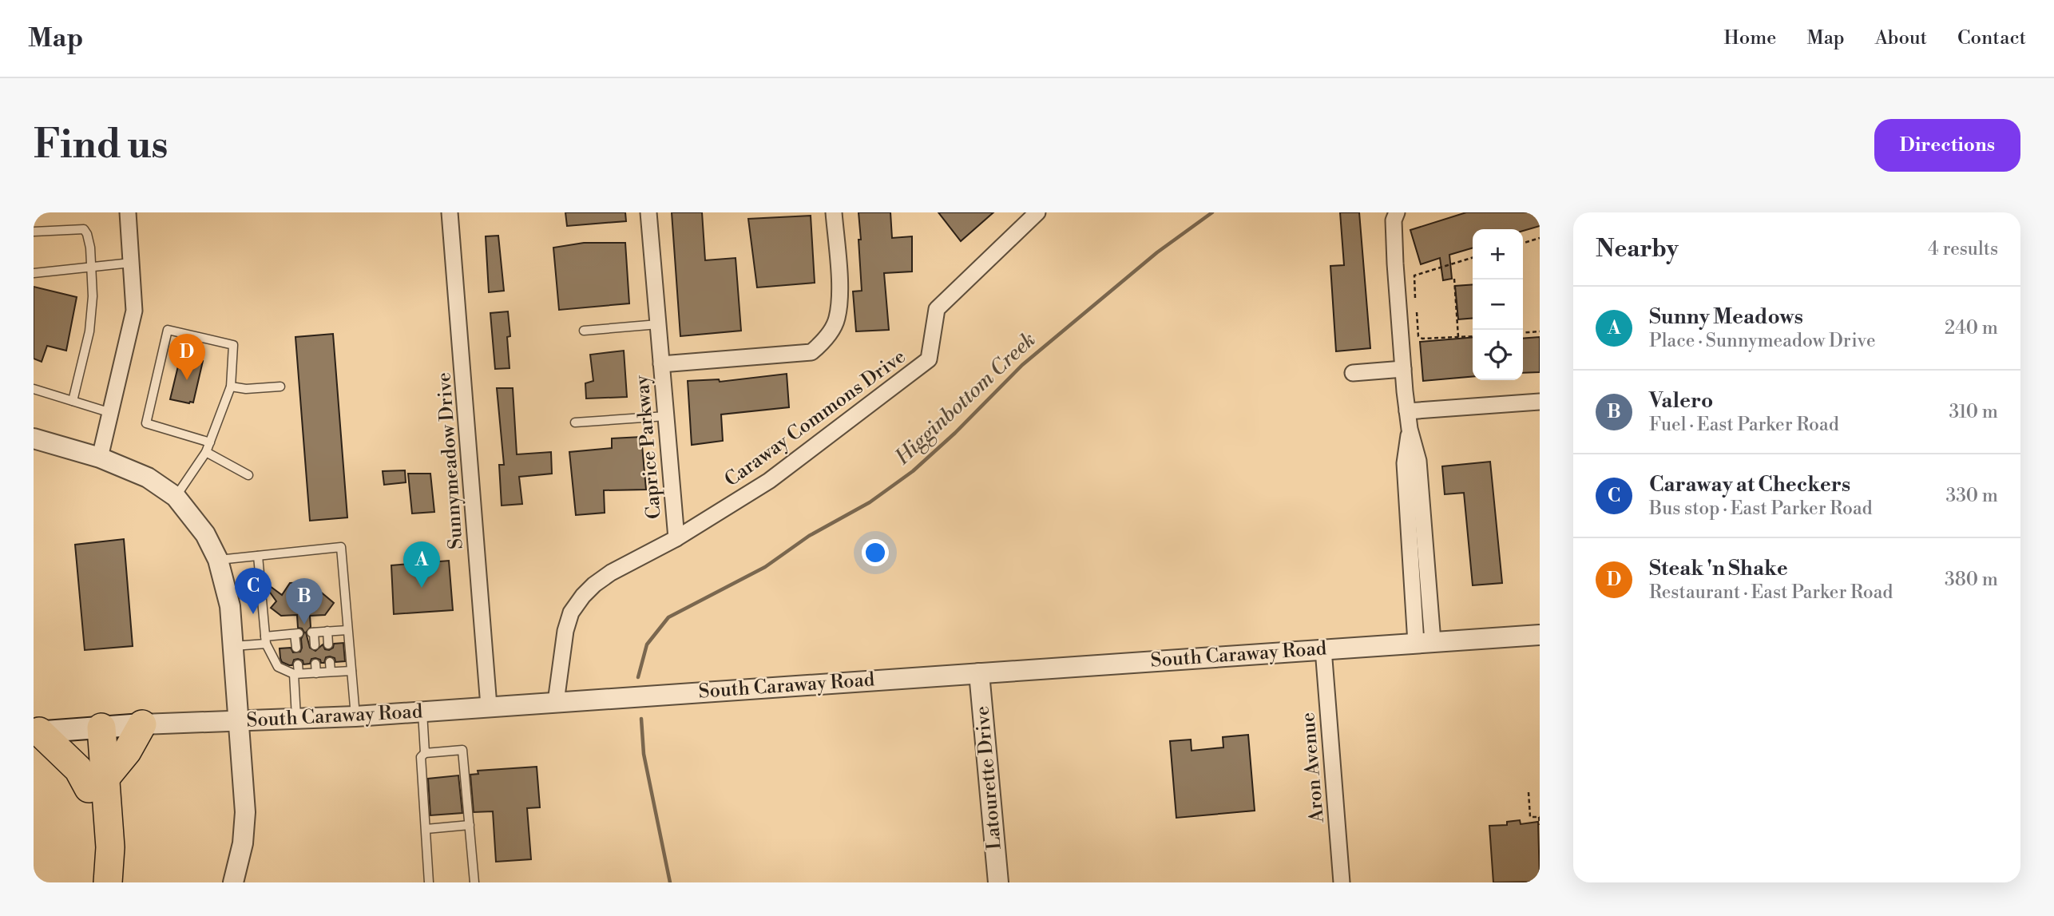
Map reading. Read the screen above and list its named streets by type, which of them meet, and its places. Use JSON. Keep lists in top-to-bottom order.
{
  "streets": {
    "main road": ["South Caraway Road"],
    "street": [
      "Caraway Commons Drive",
      "Caprice Parkway",
      "Sunnymeadow Drive",
      "Aron Avenue",
      "Latourette Drive"
    ]
  },
  "crossings": [
    ["Caraway Commons Drive", "Caprice Parkway"],
    ["Caprice Parkway", "South Caraway Road"],
    ["Sunnymeadow Drive", "South Caraway Road"],
    ["South Caraway Road", "Aron Avenue"],
    ["South Caraway Road", "Latourette Drive"]
  ],
  "water": ["Higginbottom Creek"],
  "page": {
    "header": "Map",
    "nav": [
      "Home",
      "Map",
      "About",
      "Contact"
    ],
    "buttons": "Directions",
    "title": "Find us",
    "heading": ["Nearby", "4 results"],
    "map_buttons": ["+", "−"],
    "list": [
      {
        "mark": "A",
        "name": "Sunny Meadows",
        "note": "Place · Sunnymeadow Drive",
        "value": "240 m"
      },
      {
        "mark": "B",
        "name": "Valero",
        "note": "Fuel · East Parker Road",
        "value": "310 m"
      },
      {
        "mark": "C",
        "name": "Caraway at Checkers",
        "note": "Bus stop · East Parker Road",
        "value": "330 m"
      },
      {
        "mark": "D",
        "name": "Steak 'n Shake",
        "note": "Restaurant · East Parker Road",
        "value": "380 m"
      }
    ],
    "pins": [
      "D",
      "A",
      "C",
      "B"
    ]
  }
}
